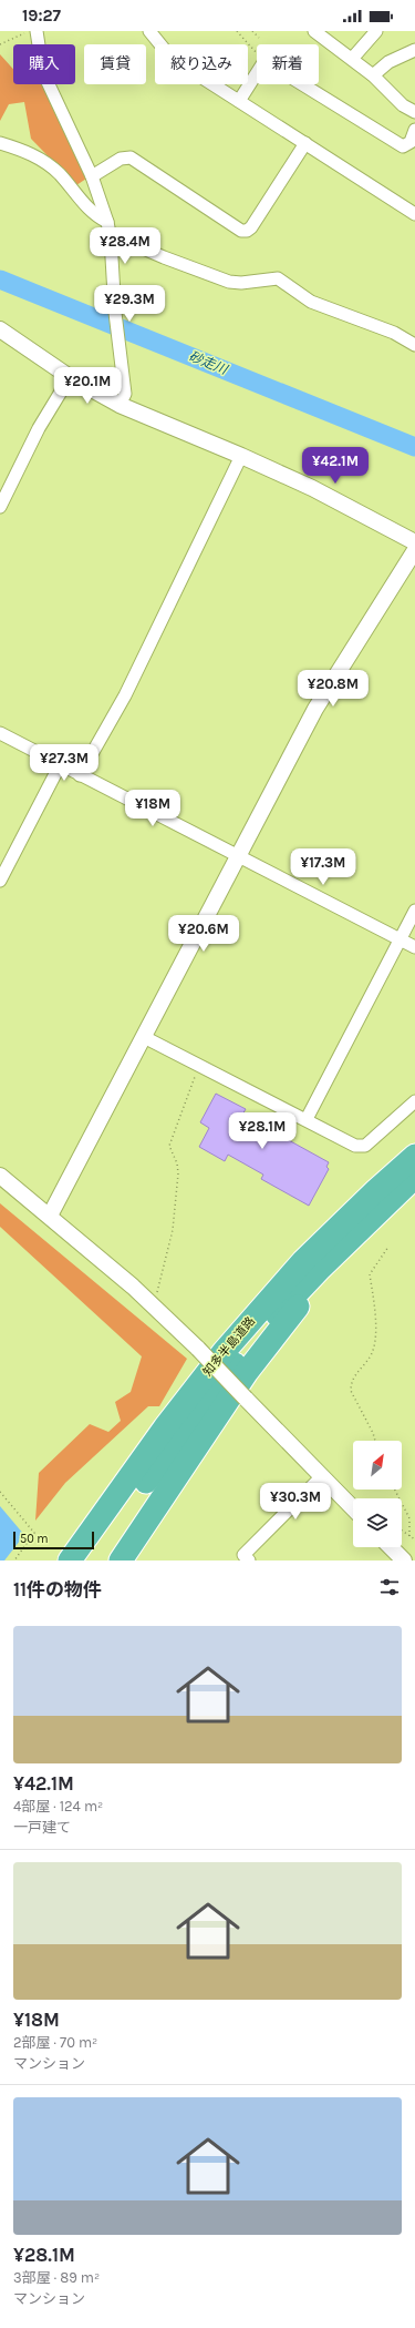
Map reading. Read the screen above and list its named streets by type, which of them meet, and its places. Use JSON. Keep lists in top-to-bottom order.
{
  "streets": {
    "highway": ["知多半島道路"]
  },
  "water": ["砂走川"],
  "scale_bar": "50 m",
  "north": "top right",
  "page": {
    "status": "19:27",
    "chip": [
      "購入",
      "賃貸",
      "絞り込み",
      "新着"
    ],
    "price": [
      "¥28.4M",
      "¥29.3M",
      "¥20.1M",
      "¥42.1M",
      "¥20.8M",
      "¥27.3M",
      "¥18M",
      "¥17.3M",
      "¥20.6M",
      "¥28.1M",
      "¥30.3M"
    ],
    "scale": "50 m",
    "heading": "11件の物件",
    "list": [
      {
        "name": "¥42.1M",
        "note": "4部屋 · 124 m² · 一戸建て"
      },
      {
        "name": "¥18M",
        "note": "2部屋 · 70 m² · マンション"
      },
      {
        "name": "¥28.1M",
        "note": "3部屋 · 89 m² · マンション"
      }
    ]
  }
}
